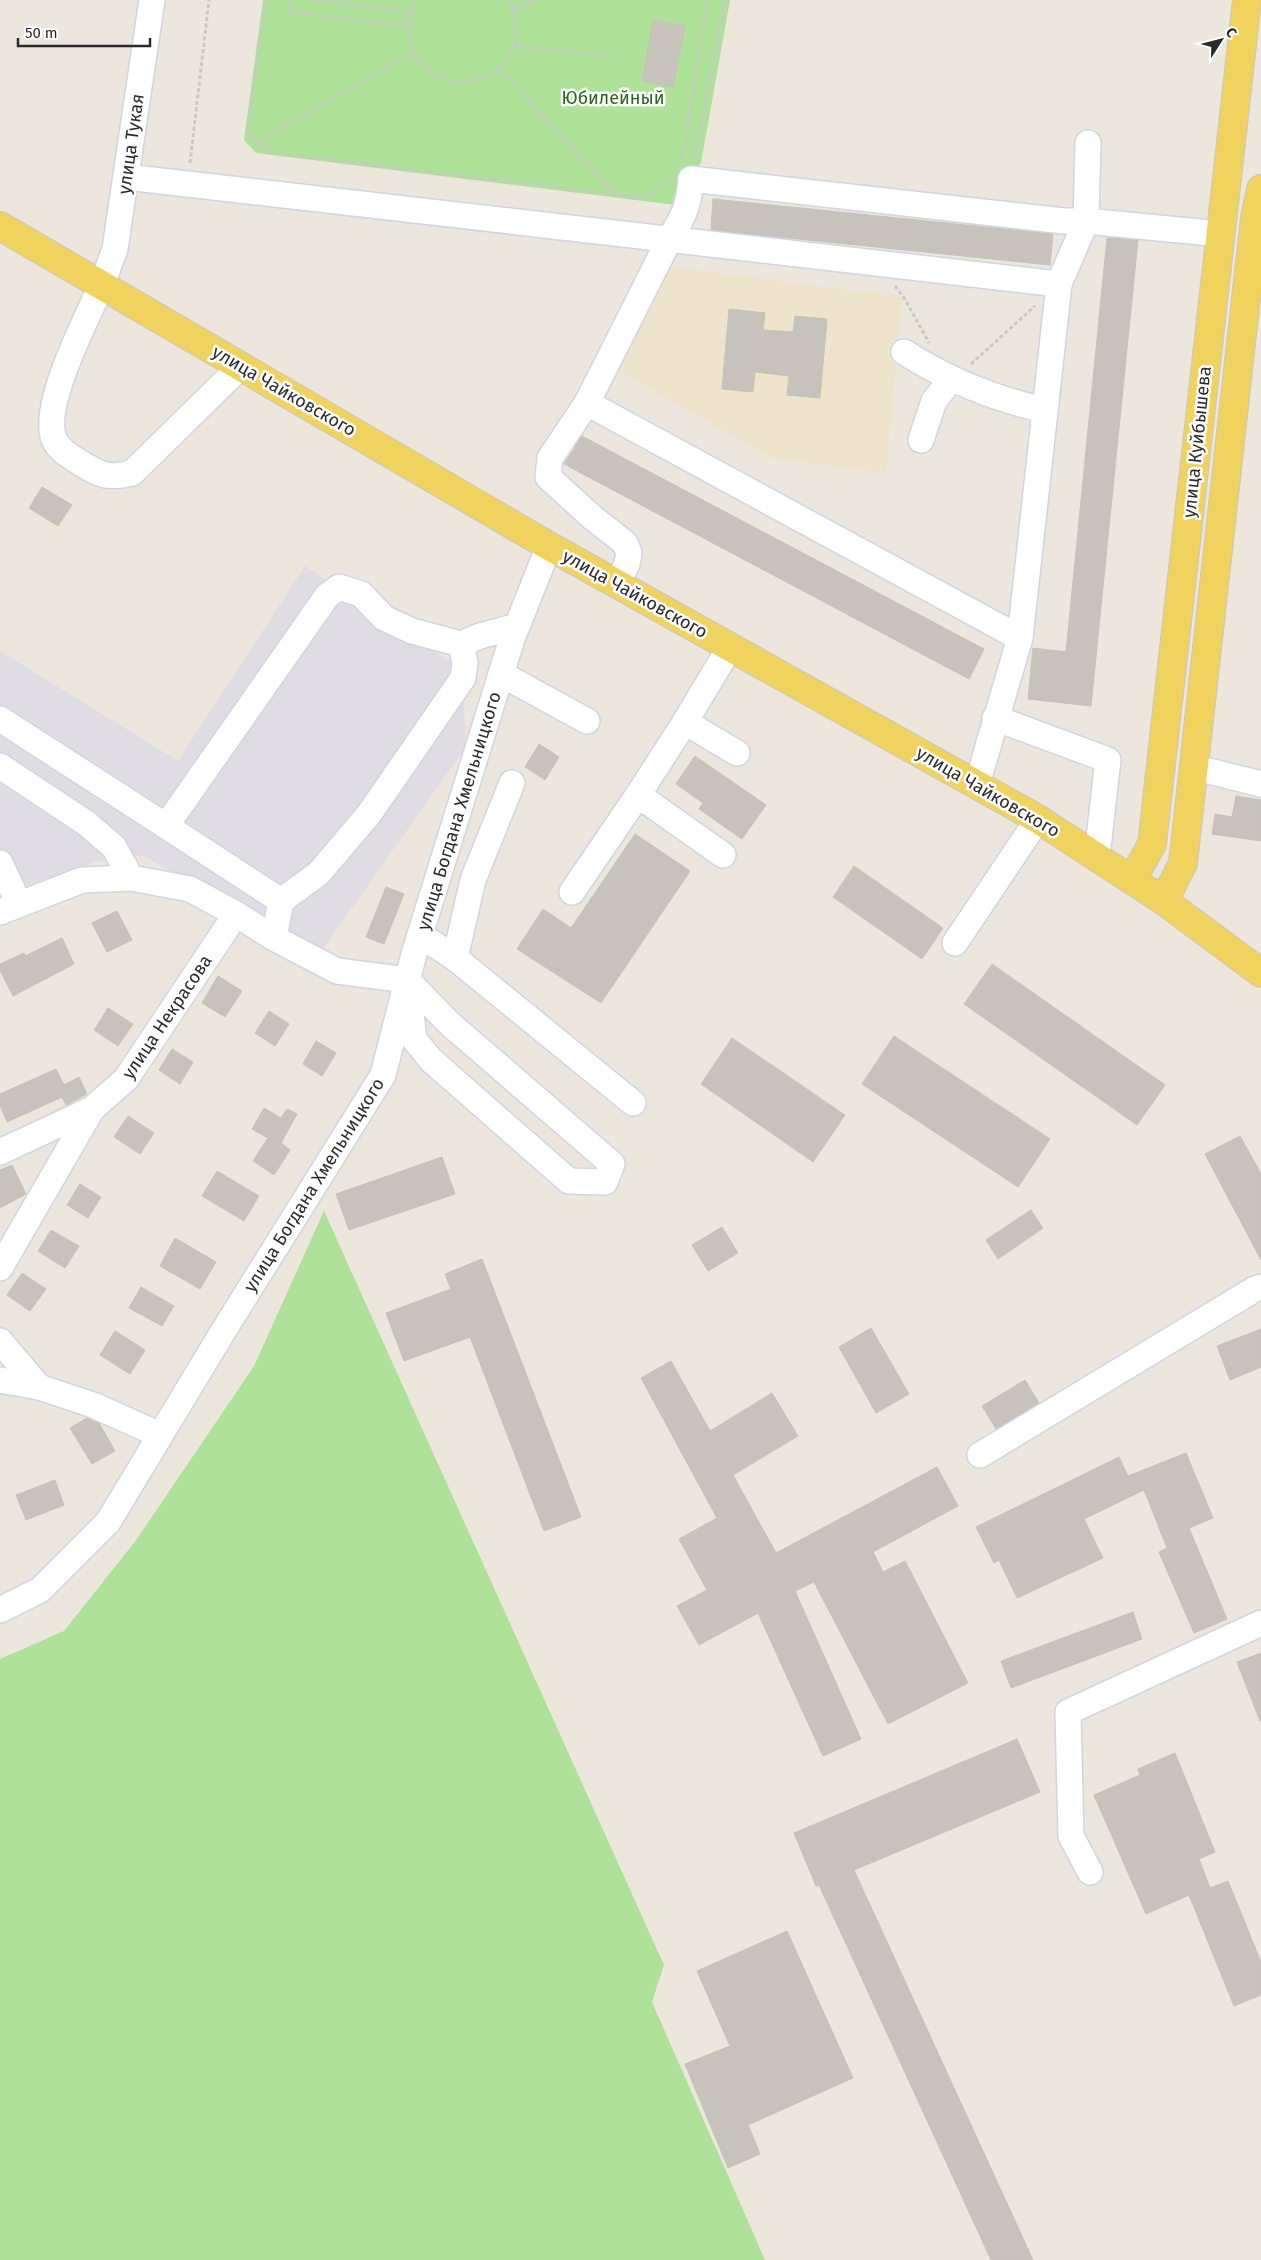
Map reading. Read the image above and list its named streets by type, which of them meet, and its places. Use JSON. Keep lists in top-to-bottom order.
{
  "streets": {
    "main road": ["улица Чайковского", "улица Куйбышева"],
    "street": ["улица Тукая", "улица Богдана Хмельницкого", "улица Некрасова"]
  },
  "crossings": [
    ["улица Тукая", "улица Чайковского"],
    ["улица Чайковского", "улица Куйбышева"],
    ["улица Чайковского", "улица Богдана Хмельницкого"]
  ],
  "parks": ["Юбилейный"],
  "scale_bar": "50 m",
  "north": "top right"
}
